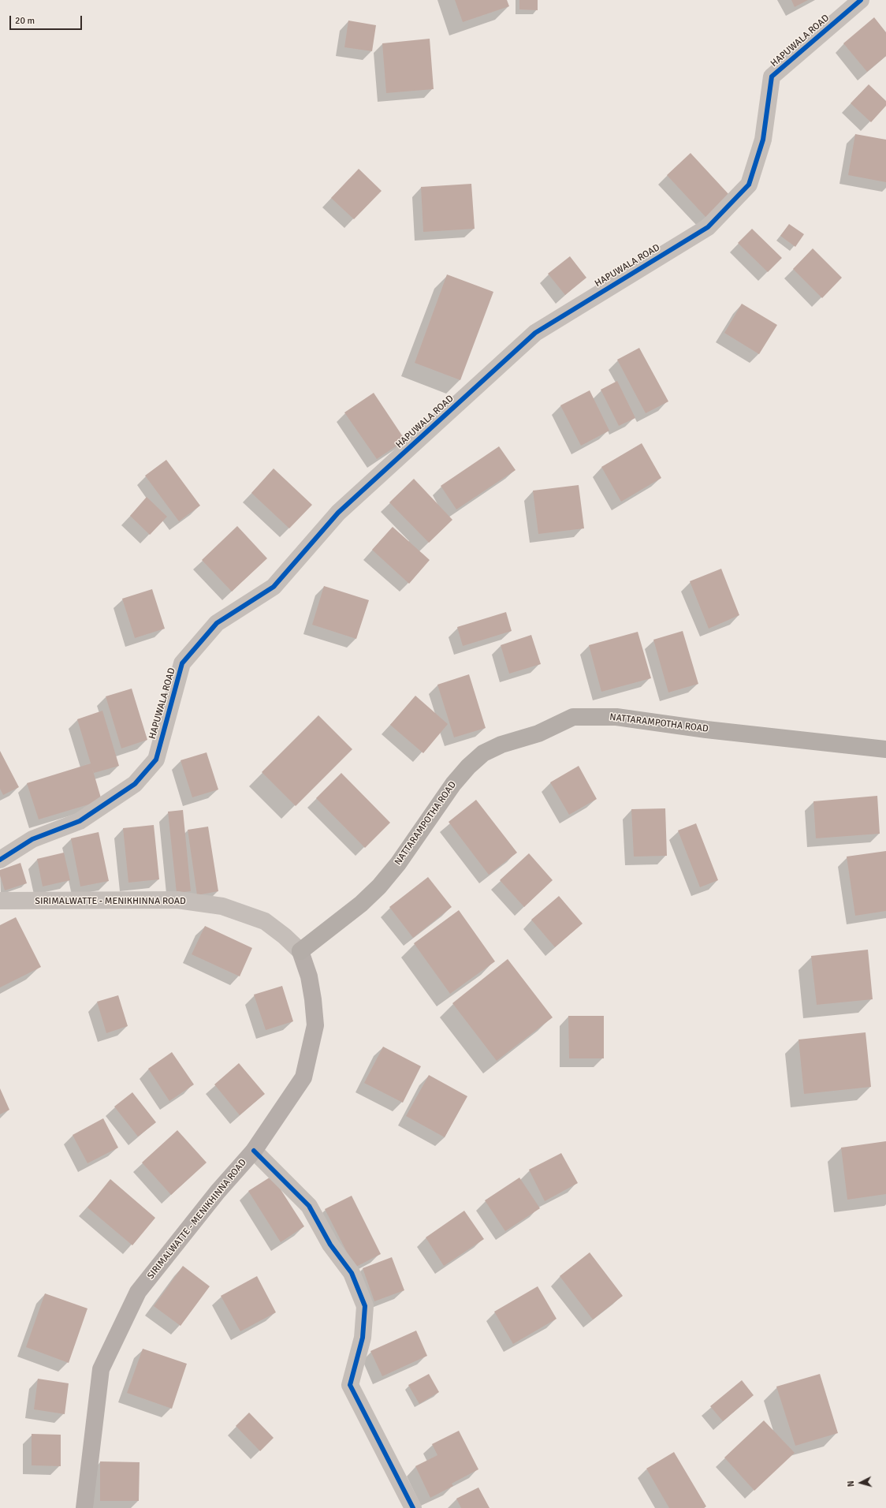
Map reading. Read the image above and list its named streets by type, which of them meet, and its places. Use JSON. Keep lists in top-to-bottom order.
{
  "streets": {
    "main road": ["NATTARAMPOTHA ROAD", "SIRIMALWATTE - MENIKHINNA ROAD"],
    "street": ["HAPUWALA ROAD"]
  },
  "crossings": [
    ["NATTARAMPOTHA ROAD", "SIRIMALWATTE - MENIKHINNA ROAD"]
  ],
  "scale_bar": "20 m",
  "north": "left"
}
